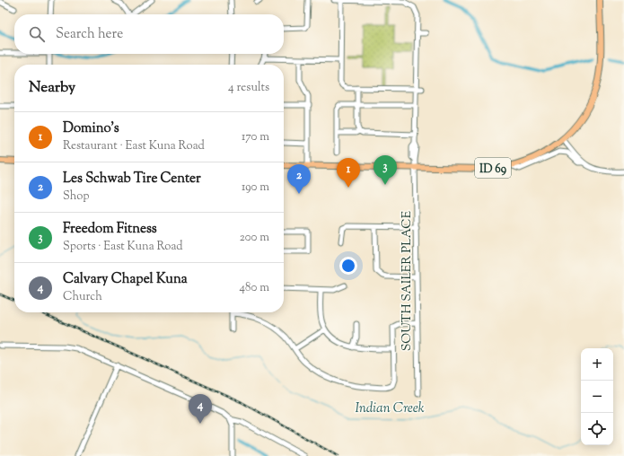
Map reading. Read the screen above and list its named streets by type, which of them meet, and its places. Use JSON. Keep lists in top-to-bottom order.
{
  "streets": {
    "main road": ["ID 69"],
    "street": ["SOUTH SAILER PLACE"]
  },
  "crossings": [
    ["ID 69", "SOUTH SAILER PLACE"]
  ],
  "water": ["Indian Creek"],
  "page": {
    "search": "Search here",
    "heading": ["Nearby", "4 results"],
    "list": [
      {
        "mark": "1",
        "name": "Domino's",
        "note": "Restaurant · East Kuna Road",
        "value": "170 m"
      },
      {
        "mark": "2",
        "name": "Les Schwab Tire Center",
        "note": "Shop",
        "value": "190 m"
      },
      {
        "mark": "3",
        "name": "Freedom Fitness",
        "note": "Sports · East Kuna Road",
        "value": "200 m"
      },
      {
        "mark": "4",
        "name": "Calvary Chapel Kuna",
        "note": "Church",
        "value": "480 m"
      }
    ],
    "pins": [
      "3",
      "1",
      "2",
      "4"
    ],
    "map_buttons": ["+", "−"]
  }
}
